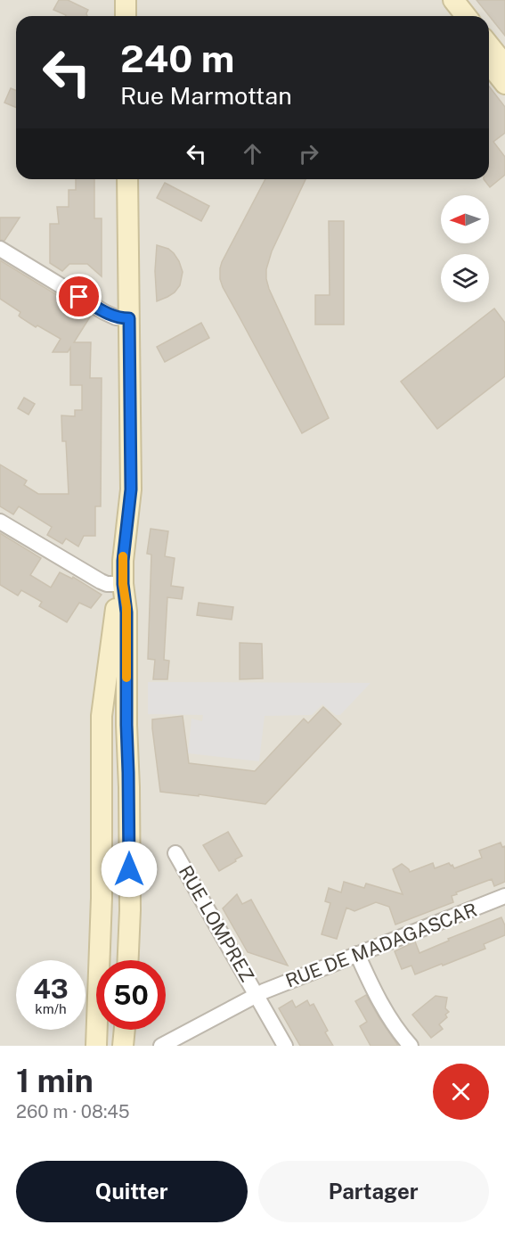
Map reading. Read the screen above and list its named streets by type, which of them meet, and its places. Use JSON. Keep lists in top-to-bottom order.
{
  "streets": {
    "street": ["RUE LOMPREZ", "RUE DE MADAGASCAR"]
  },
  "crossings": [
    ["RUE LOMPREZ", "RUE DE MADAGASCAR"]
  ],
  "north": "left",
  "page": {
    "turn": ["240 m", "Rue Marmottan"],
    "speed": "43 km/h",
    "limit": "50",
    "heading": ["1 min", "260 m · 08:45"],
    "buttons": ["Quitter", "Partager"]
  }
}
